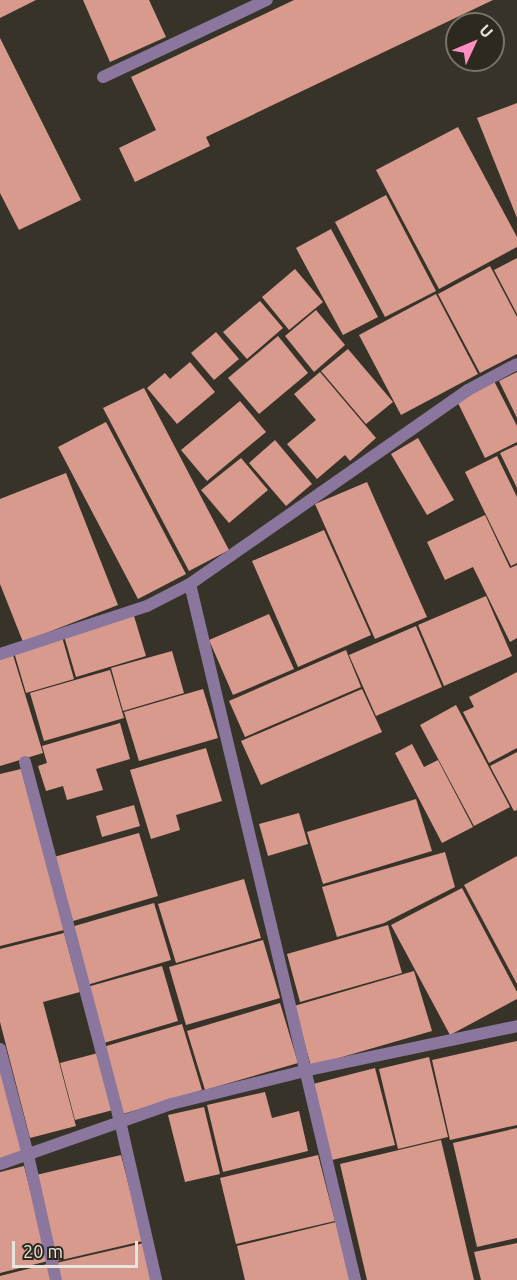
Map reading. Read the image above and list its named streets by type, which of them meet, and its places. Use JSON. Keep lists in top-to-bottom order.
{
  "scale_bar": "20 m",
  "north": "top right"
}
